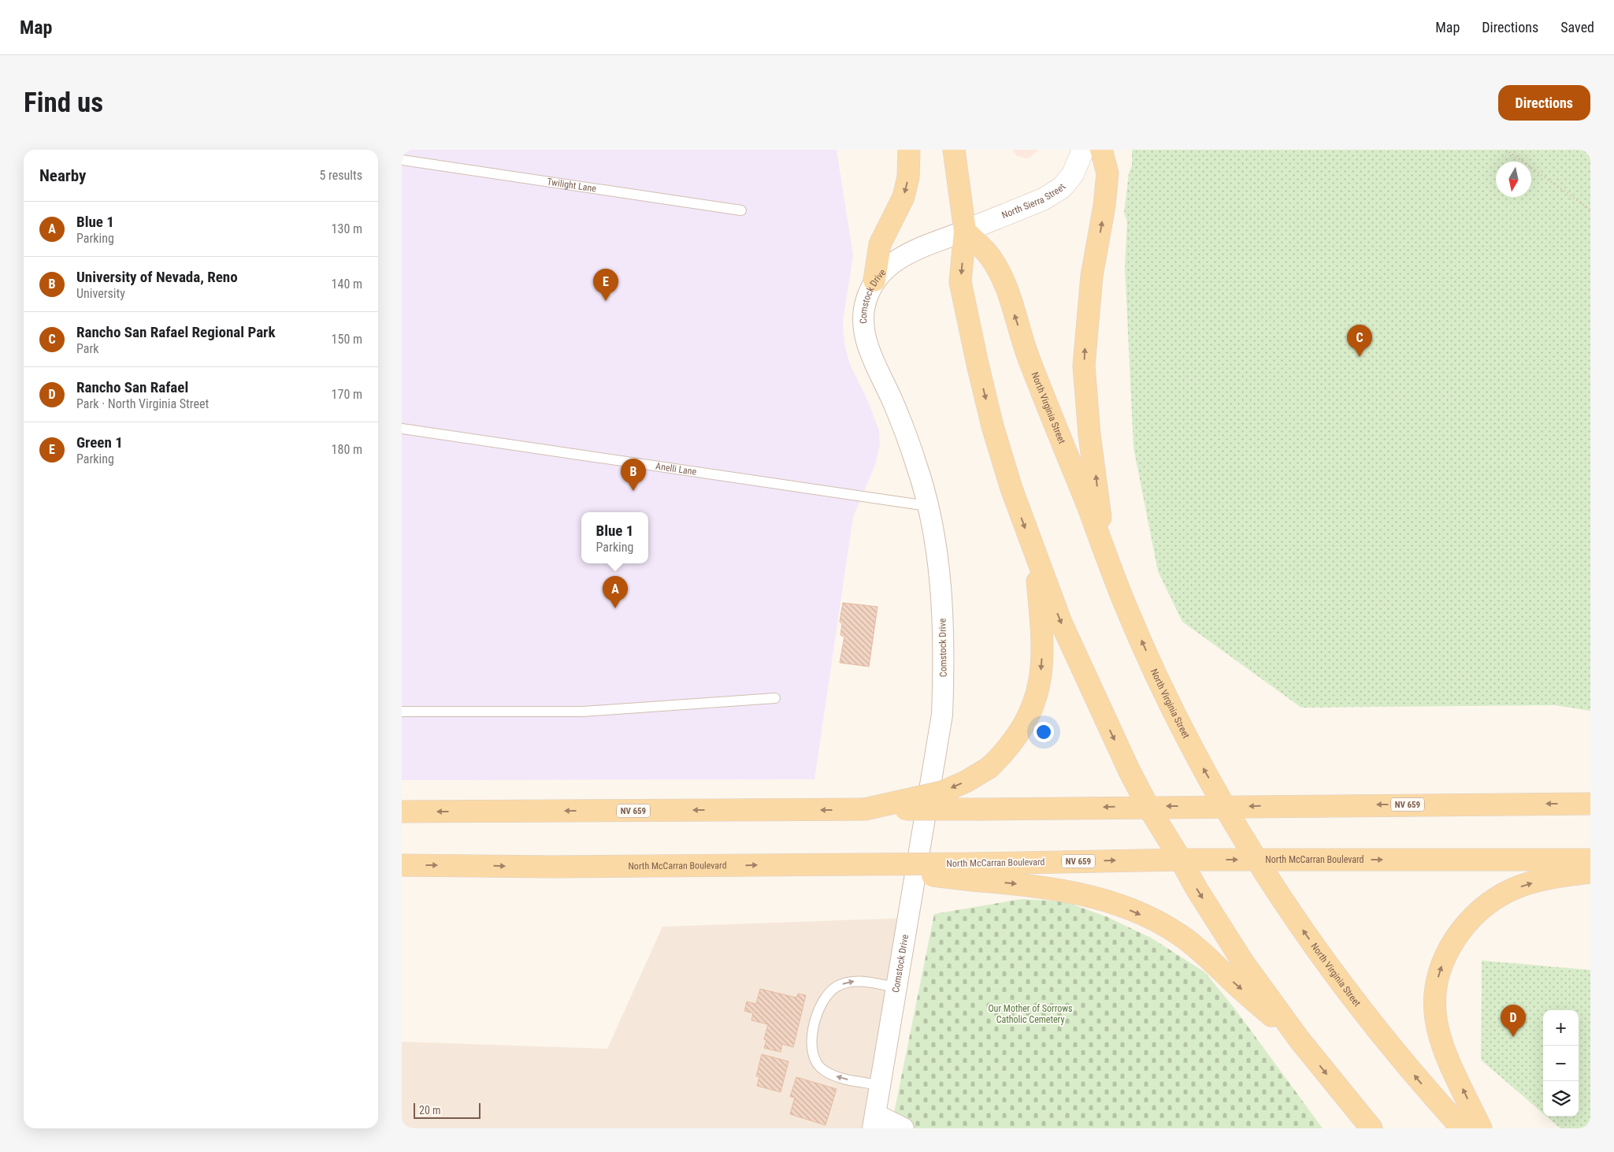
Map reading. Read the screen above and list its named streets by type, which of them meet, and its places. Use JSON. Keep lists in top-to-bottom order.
{
  "streets": {
    "main road": [
      "North Sierra Street",
      "North Virginia Street",
      "NV 659",
      "North McCarran Boulevard"
    ],
    "street": ["Comstock Drive"],
    "lane": ["Twilight Lane", "Anelli Lane"]
  },
  "crossings": [
    ["North Sierra Street", "Comstock Drive"],
    ["North Sierra Street", "North Virginia Street"],
    ["Comstock Drive", "North Virginia Street"],
    ["Comstock Drive", "Anelli Lane"],
    ["North Virginia Street", "NV 659"],
    ["North Virginia Street", "North McCarran Boulevard"]
  ],
  "parks": ["Our Mother of Sorrows Catholic Cemetery"],
  "scale_bar": "20 m",
  "north": "bottom",
  "page": {
    "header": "Map",
    "nav": ["Map", "Directions", "Saved"],
    "buttons": "Directions",
    "title": "Find us",
    "heading": ["Nearby", "5 results"],
    "list": [
      {
        "mark": "A",
        "name": "Blue 1",
        "note": "Parking",
        "value": "130 m"
      },
      {
        "mark": "B",
        "name": "University of Nevada, Reno",
        "note": "University",
        "value": "140 m"
      },
      {
        "mark": "C",
        "name": "Rancho San Rafael Regional Park",
        "note": "Park",
        "value": "150 m"
      },
      {
        "mark": "D",
        "name": "Rancho San Rafael",
        "note": "Park · North Virginia Street",
        "value": "170 m"
      },
      {
        "mark": "E",
        "name": "Green 1",
        "note": "Parking",
        "value": "180 m"
      }
    ],
    "pins": [
      "E",
      "C",
      "B",
      "A",
      "D"
    ],
    "popup": ["Blue 1", "Parking"],
    "map_buttons": ["+", "−"],
    "scale": "20 m"
  }
}
